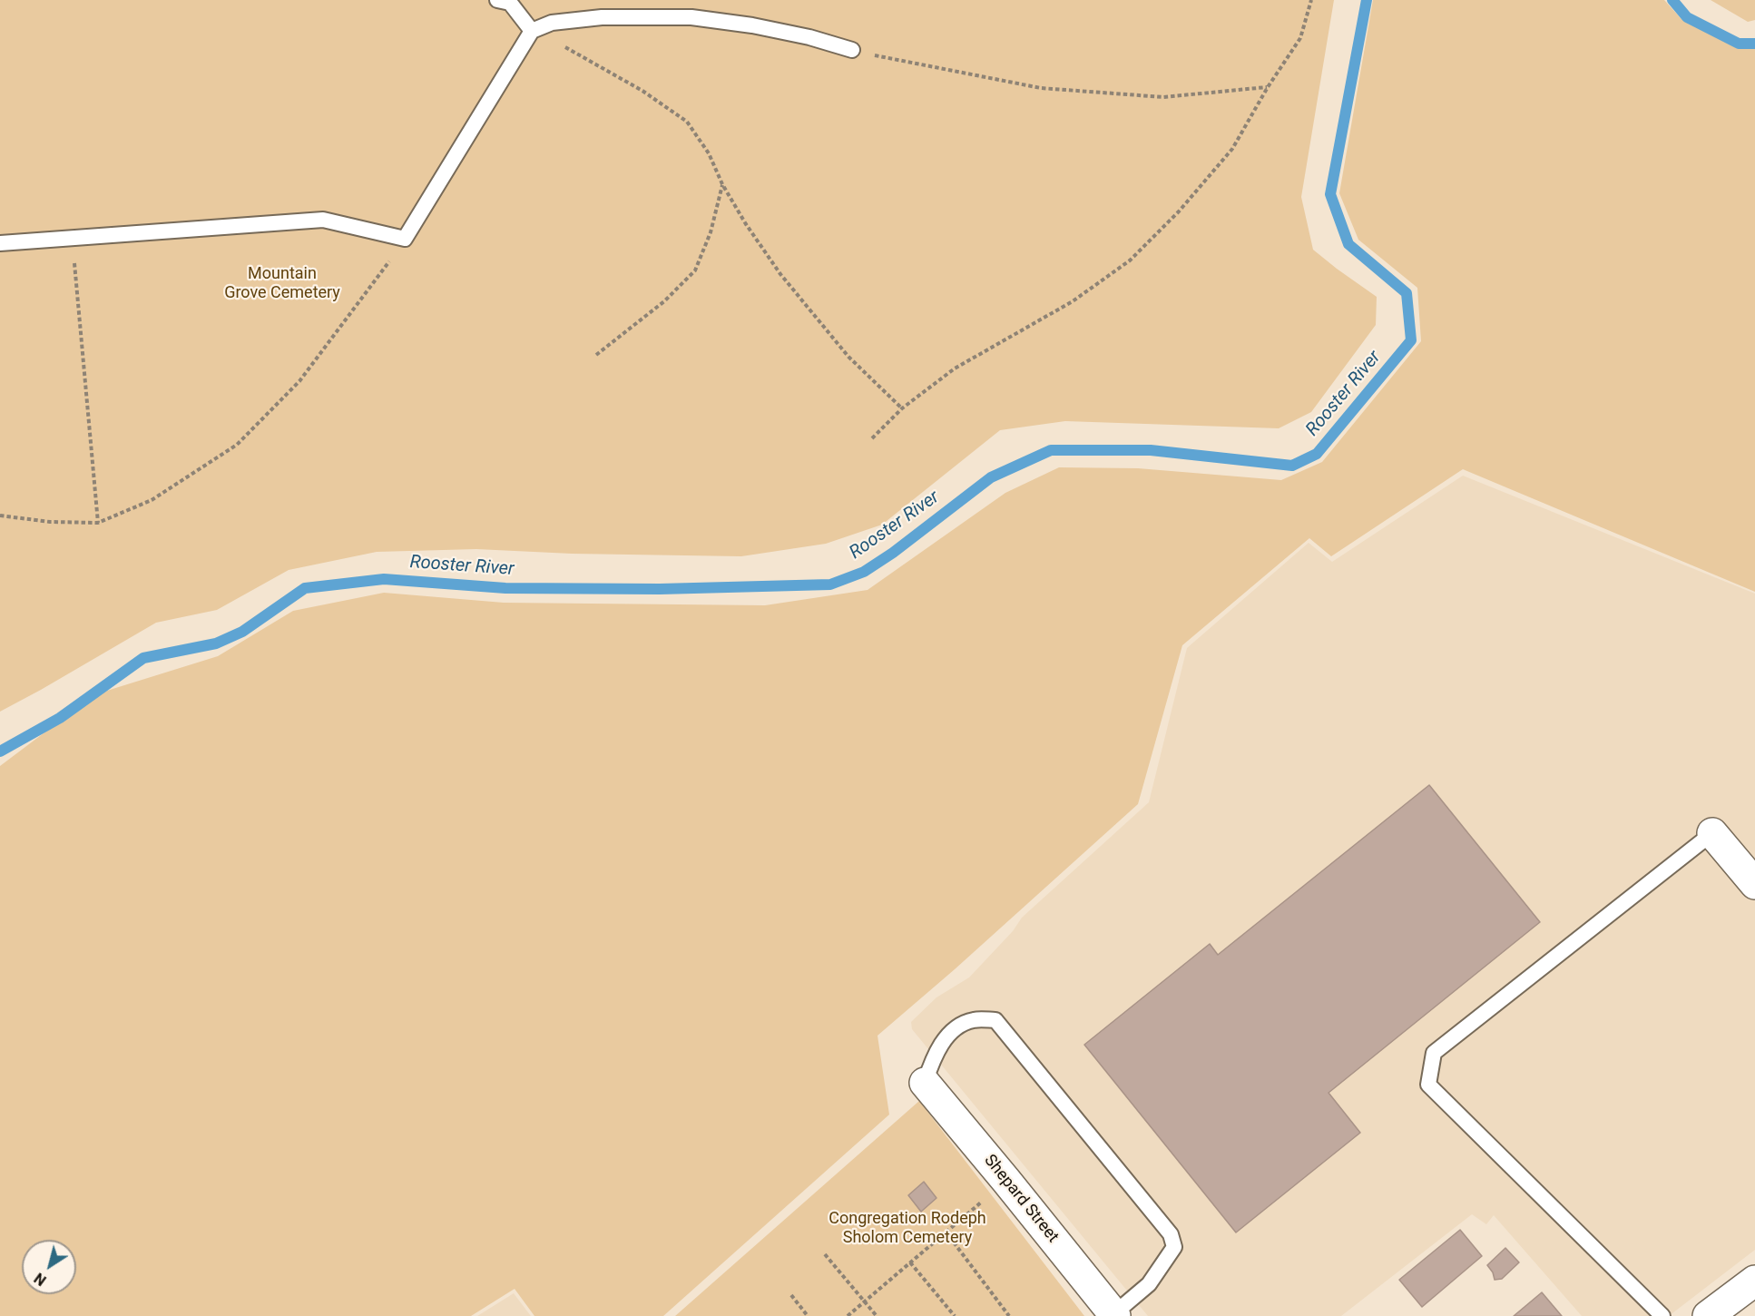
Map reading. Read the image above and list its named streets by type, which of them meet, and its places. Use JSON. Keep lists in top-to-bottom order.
{
  "streets": {
    "street": ["Shepard Street"]
  },
  "water": ["Rooster River"],
  "parks": ["Mountain Grove Cemetery", "Congregation Rodeph Sholom Cemetery"],
  "north": "bottom left"
}
